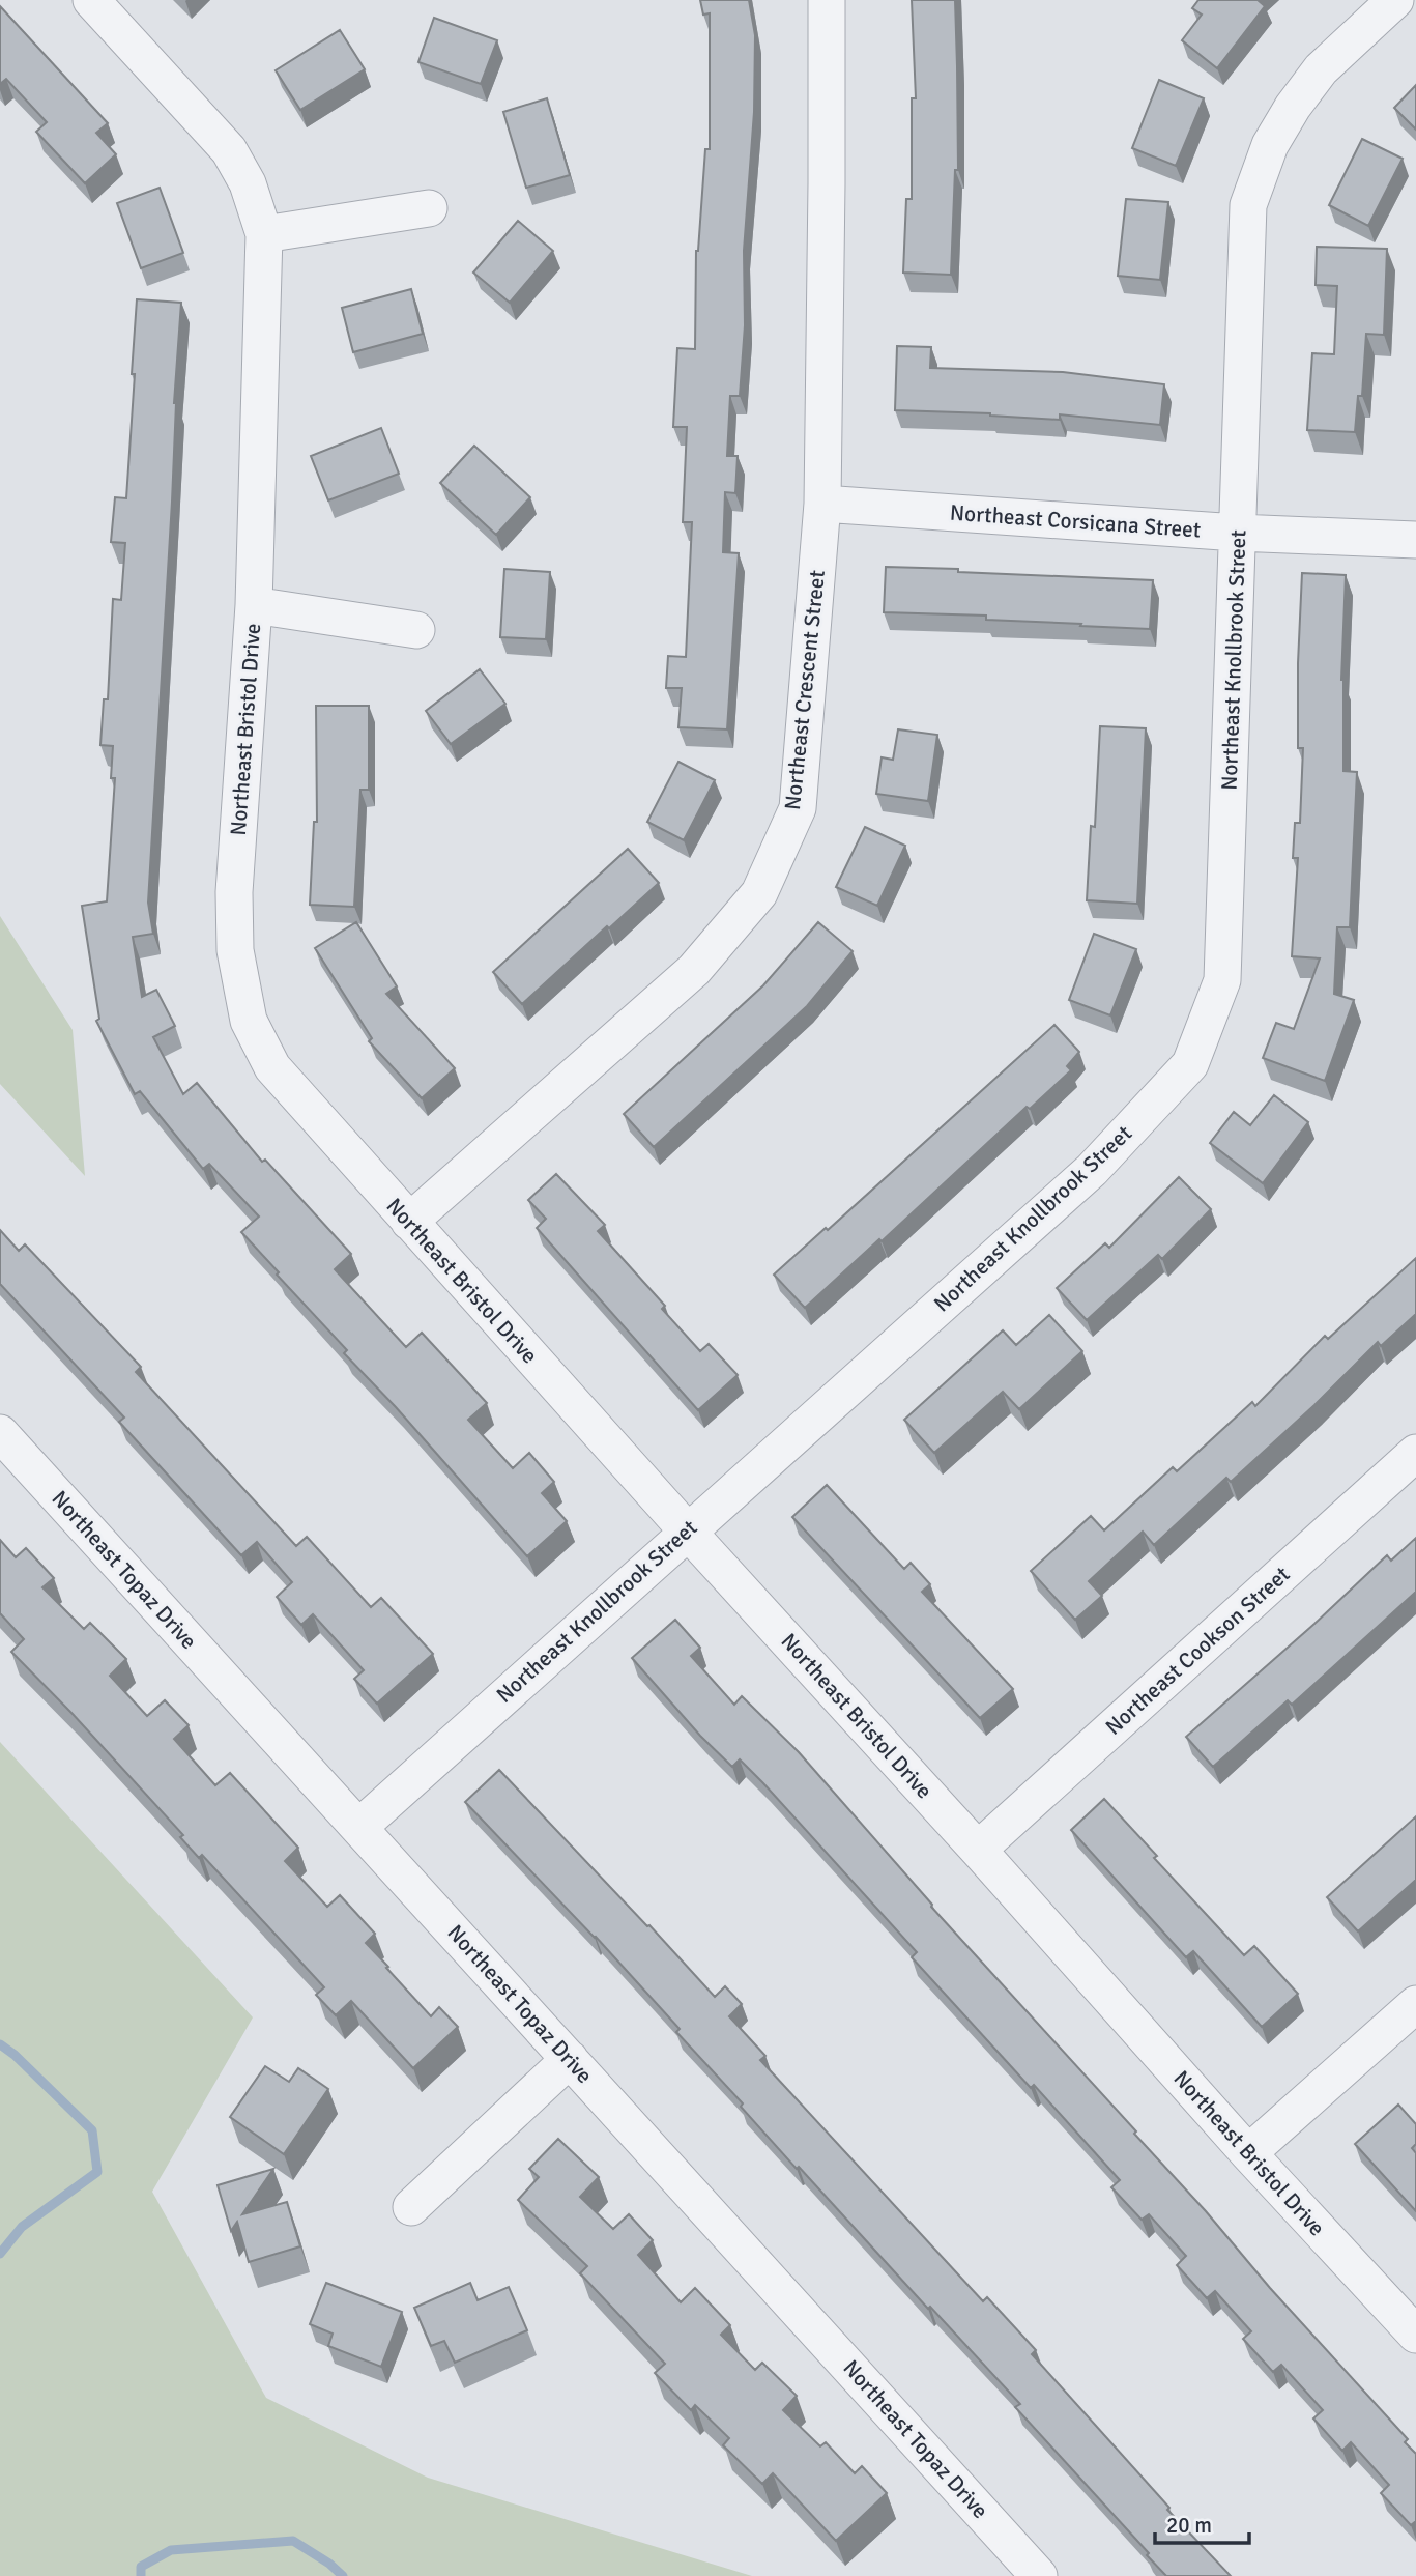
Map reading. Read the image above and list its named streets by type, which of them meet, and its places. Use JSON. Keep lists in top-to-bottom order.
{
  "streets": {
    "street": [
      "Northeast Corsicana Street",
      "Northeast Knollbrook Street",
      "Northeast Crescent Street",
      "Northeast Bristol Drive",
      "Northeast Topaz Drive",
      "Northeast Cookson Street"
    ]
  },
  "crossings": [
    ["Northeast Corsicana Street", "Northeast Knollbrook Street"],
    ["Northeast Corsicana Street", "Northeast Crescent Street"],
    ["Northeast Knollbrook Street", "Northeast Bristol Drive"],
    ["Northeast Knollbrook Street", "Northeast Topaz Drive"],
    ["Northeast Crescent Street", "Northeast Bristol Drive"],
    ["Northeast Bristol Drive", "Northeast Cookson Street"]
  ],
  "scale_bar": "20 m"
}
